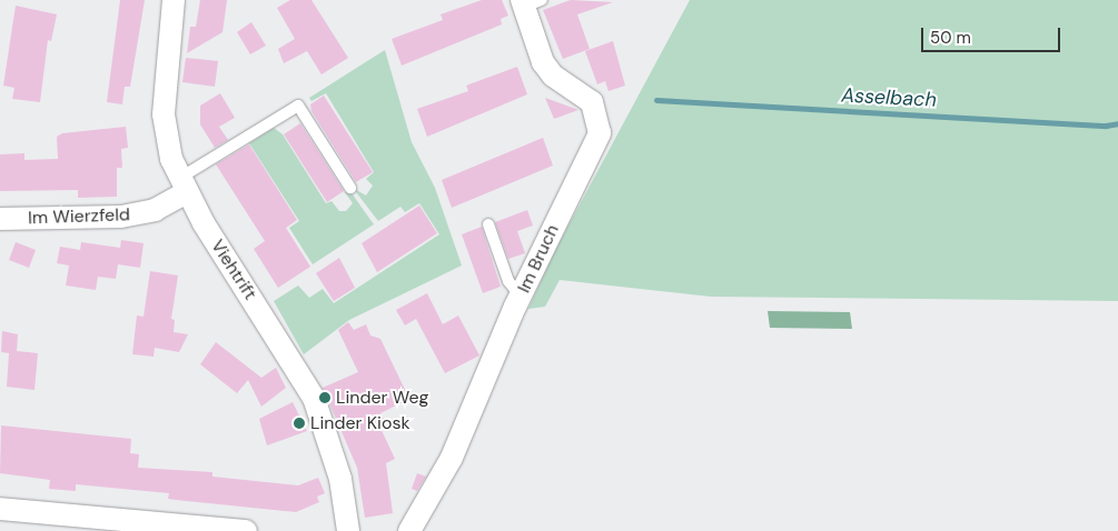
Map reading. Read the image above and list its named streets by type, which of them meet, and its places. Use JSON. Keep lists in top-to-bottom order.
{
  "streets": {
    "street": ["Im Wierzfeld", "Im Bruch", "Viehtrift"]
  },
  "crossings": [
    ["Im Wierzfeld", "Viehtrift"]
  ],
  "water": ["Asselbach"],
  "places": ["Linder Weg", "Linder Kiosk"],
  "scale_bar": "50 m"
}
